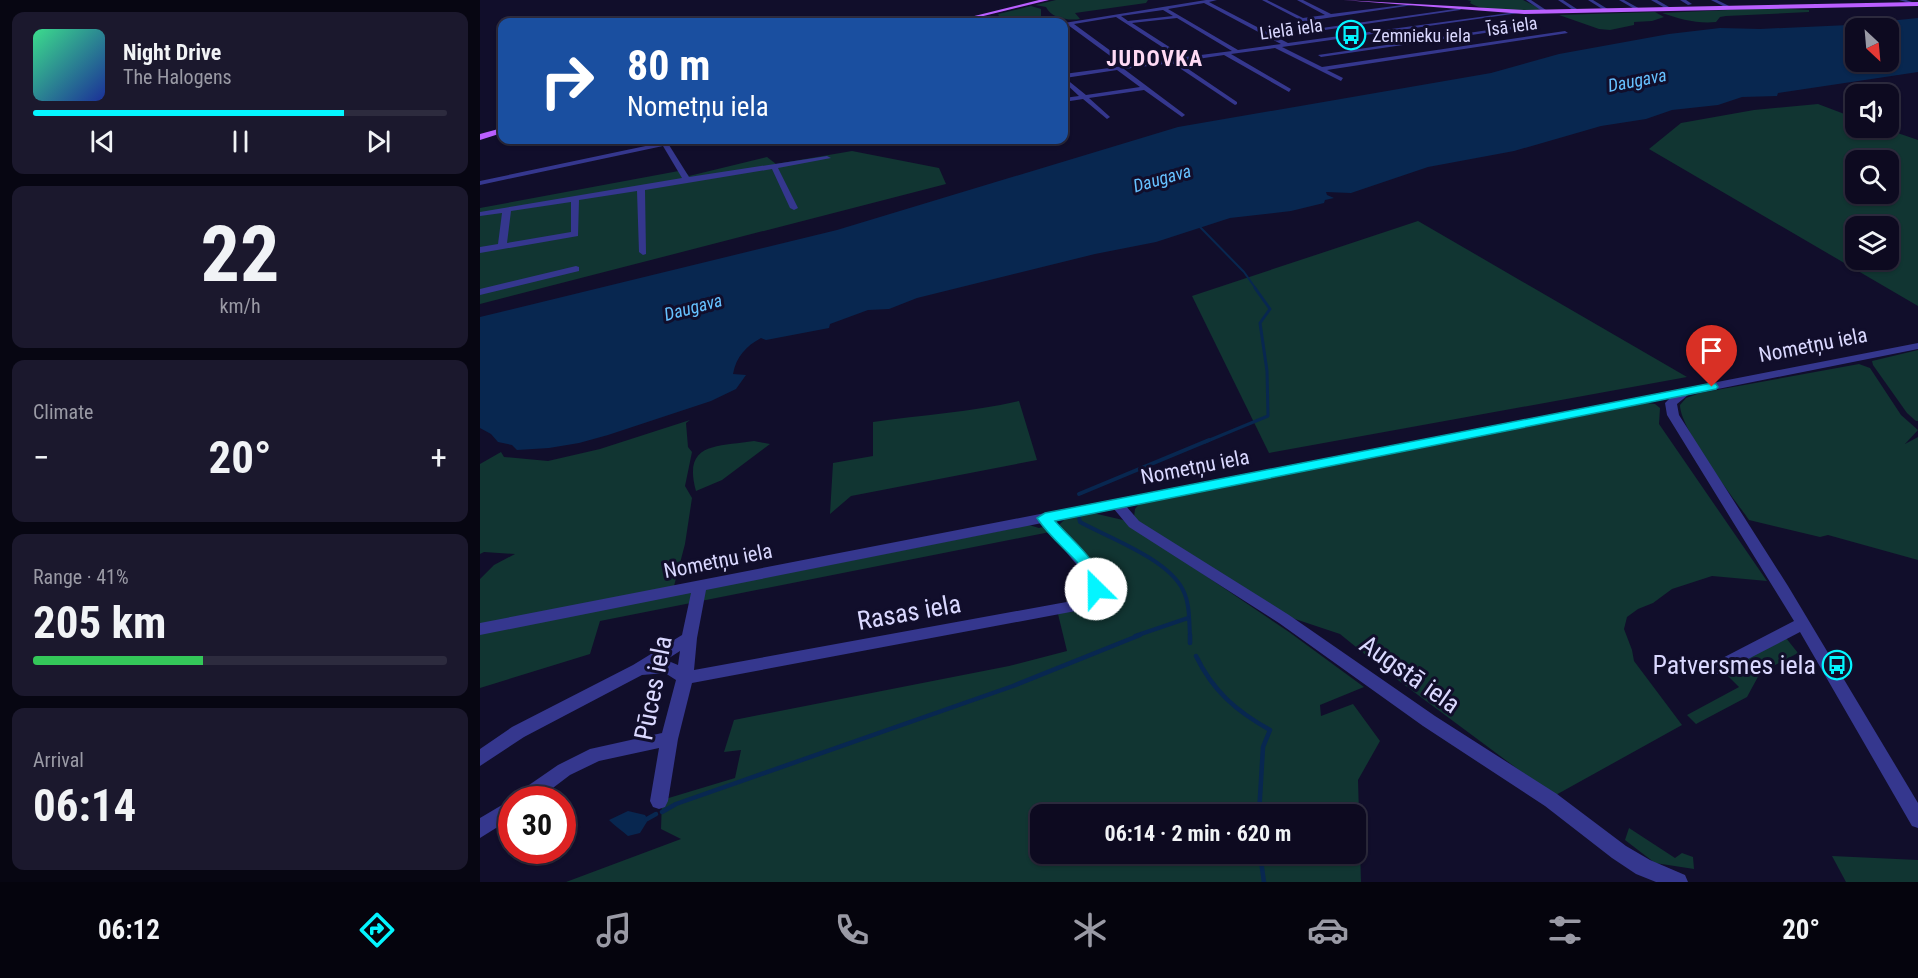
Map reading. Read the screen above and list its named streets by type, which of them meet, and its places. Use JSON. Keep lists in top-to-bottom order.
{
  "streets": {
    "main road": ["Lielā iela"],
    "street": [
      "Īsā iela",
      "Nometņu iela",
      "Rasas iela",
      "Augstā iela",
      "Pūces iela"
    ]
  },
  "crossings": [
    ["Nometņu iela", "Rasas iela"],
    ["Nometņu iela", "Augstā iela"],
    ["Nometņu iela", "Pūces iela"],
    ["Rasas iela", "Pūces iela"]
  ],
  "districts": ["JUDOVKA"],
  "water": ["Daugava"],
  "places": {
    "bus stop": ["Zemnieku iela", "Patversmes iela"]
  },
  "north": "bottom right",
  "page": {
    "turn": ["80 m", "Nometņu iela"],
    "song": ["Night Drive", "The Halogens"],
    "tile": [
      ["22", "km/h"],
      "Climate",
      ["Range · 41%", "205 km"],
      ["Arrival", "06:14"]
    ],
    "heat": ["−", "20°", "+"],
    "limit": "30",
    "trip": "06:14 · 2 min · 620 m",
    "tabs": ["06:12", "20°"]
  }
}
